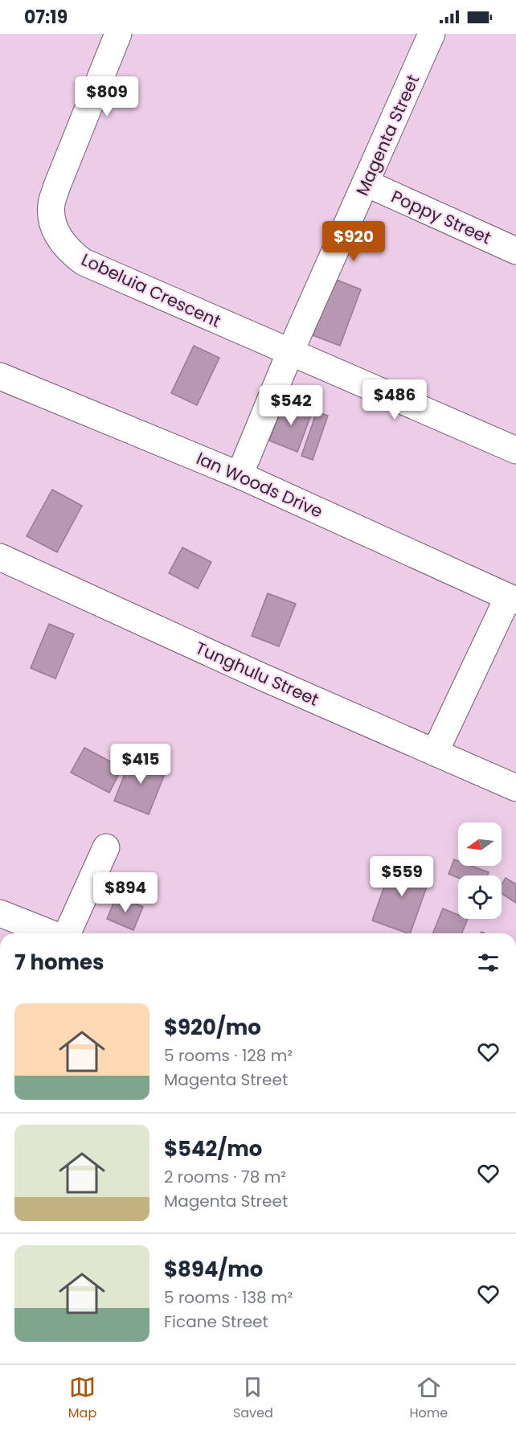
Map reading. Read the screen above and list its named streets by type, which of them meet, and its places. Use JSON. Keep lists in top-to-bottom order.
{
  "streets": {
    "street": [
      "Magenta Street",
      "Poppy Street",
      "Lobeluia Crescent",
      "Ian Woods Drive",
      "Tunghulu Street"
    ]
  },
  "crossings": [
    ["Magenta Street", "Poppy Street"],
    ["Magenta Street", "Lobeluia Crescent"],
    ["Magenta Street", "Ian Woods Drive"]
  ],
  "north": "left",
  "page": {
    "status": "07:19",
    "price": [
      "$809",
      "$920",
      "$486",
      "$542",
      "$415",
      "$559",
      "$894"
    ],
    "heading": "7 homes",
    "list": [
      {
        "name": "$920/mo",
        "note": "5 rooms · 128 m² · Magenta Street"
      },
      {
        "name": "$542/mo",
        "note": "2 rooms · 78 m² · Magenta Street"
      },
      {
        "name": "$894/mo",
        "note": "5 rooms · 138 m² · Ficane Street"
      }
    ],
    "tabs": ["Map", "Saved", "Home"]
  }
}
